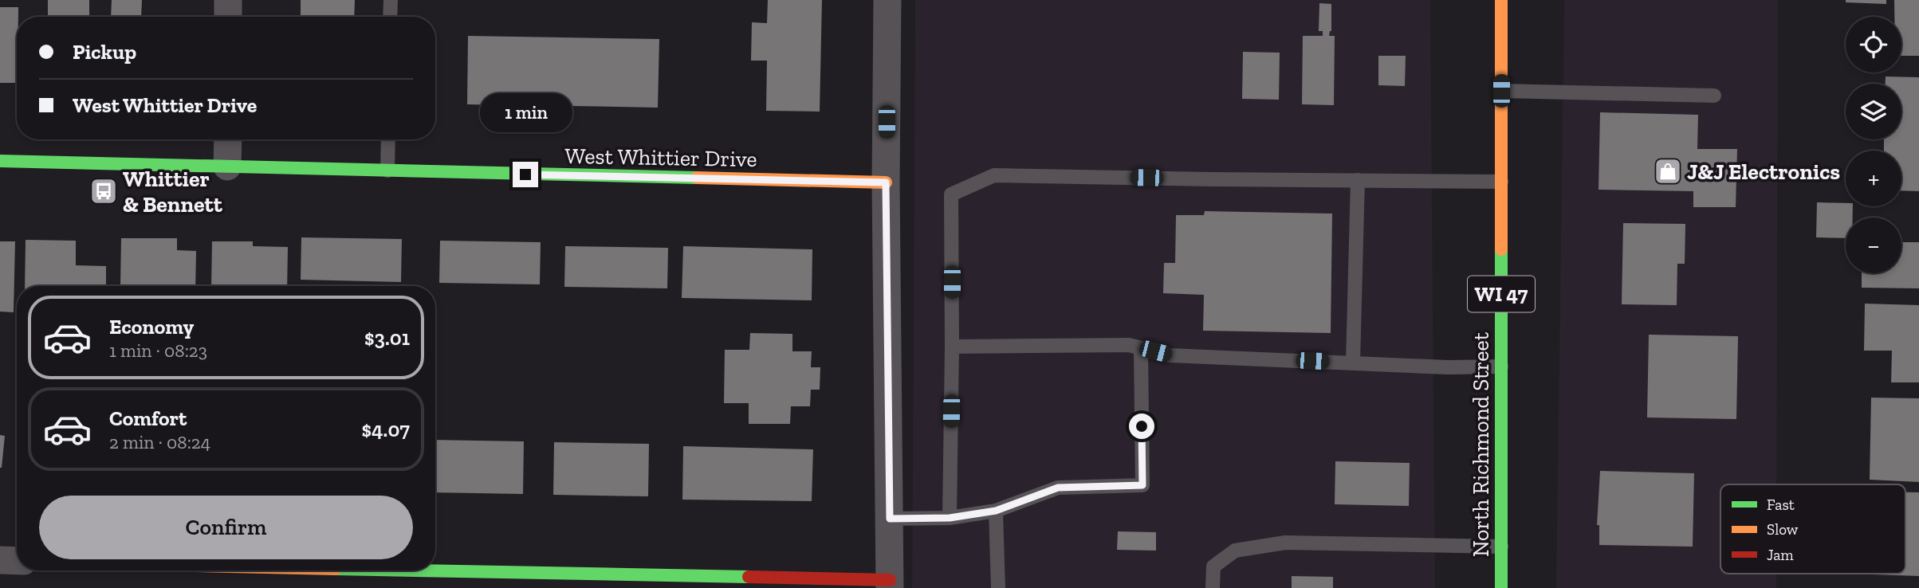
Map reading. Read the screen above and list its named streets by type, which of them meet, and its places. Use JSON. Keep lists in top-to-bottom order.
{
  "streets": {
    "street": ["West Whittier Drive", "WI 47", "North Richmond Street"]
  },
  "places": {
    "shop": ["J&J Electronics"],
    "bus stop": ["Whittier & Bennett"]
  },
  "legend": ["Fast", "Slow", "Jam"],
  "page": {
    "map_buttons": ["+", "−"],
    "banner": ["Pickup", "West Whittier Drive"],
    "bubble": "1 min",
    "list": [
      {
        "name": "Economy",
        "note": "1 min · 08:23",
        "value": "$3.01"
      },
      {
        "name": "Comfort",
        "note": "2 min · 08:24",
        "value": "$4.07"
      }
    ],
    "buttons": "Confirm"
  }
}
